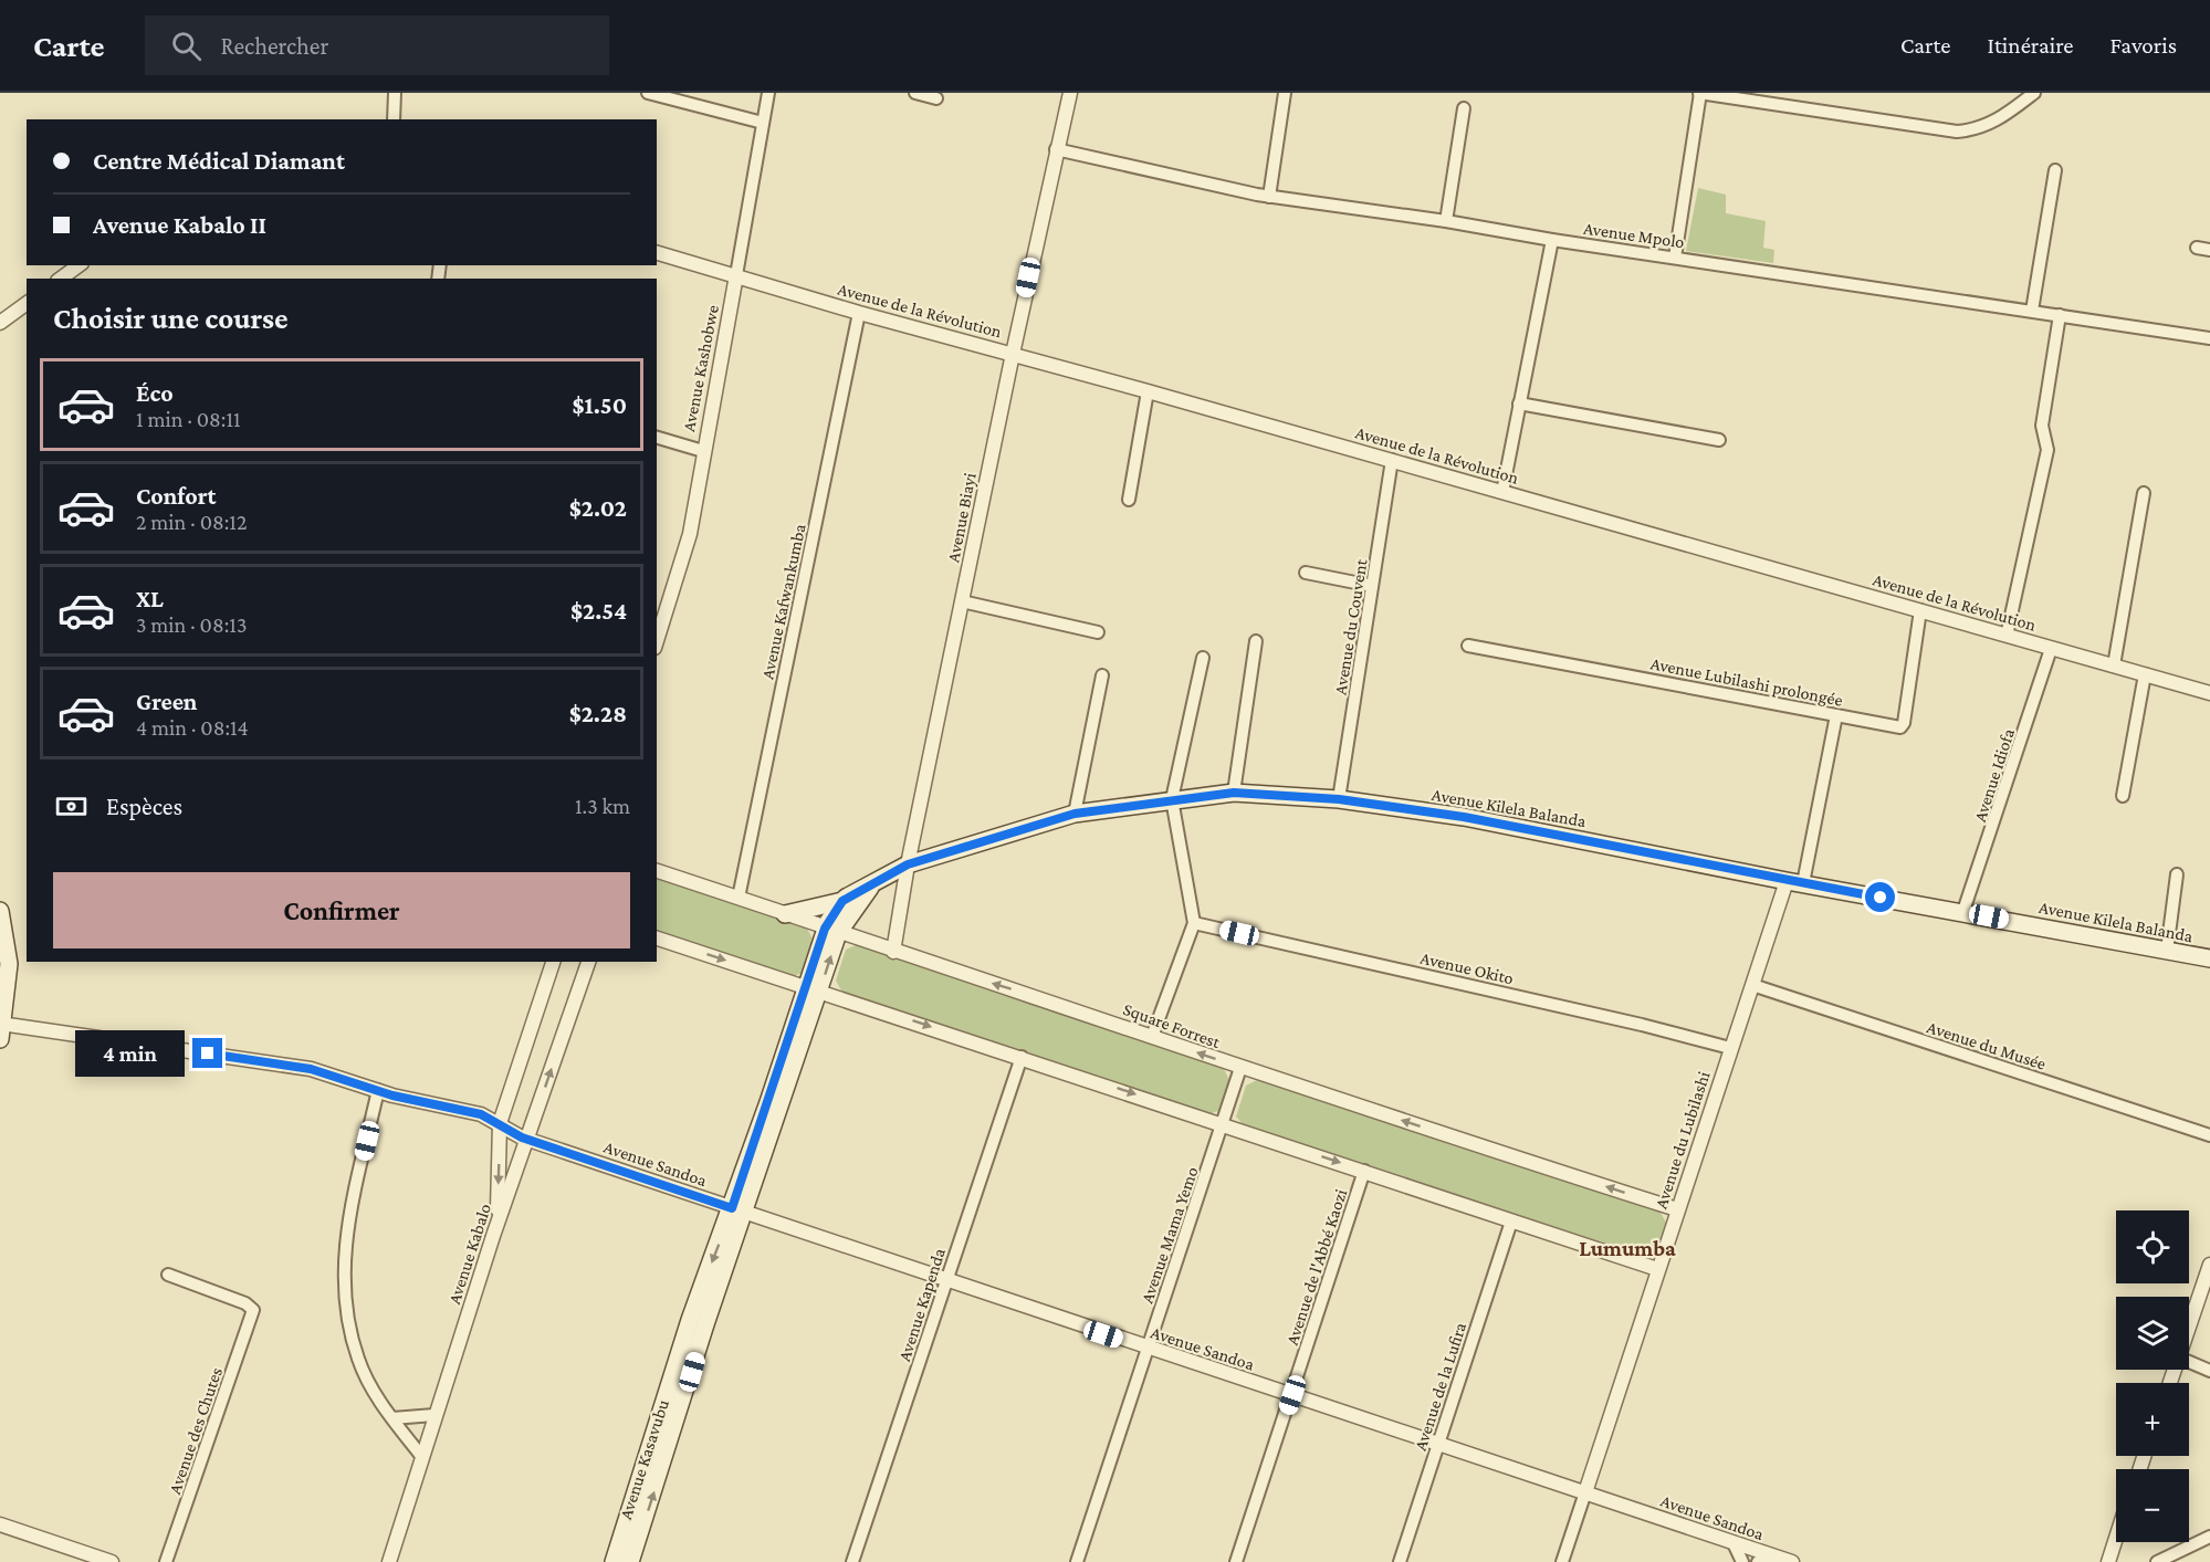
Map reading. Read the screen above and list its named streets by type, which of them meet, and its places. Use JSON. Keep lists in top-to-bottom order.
{
  "streets": {
    "main road": ["Avenue Kilela Balanda", "Avenue Kasavubu"],
    "street": [
      "Avenue Mpolo",
      "Avenue de la Révolution",
      "Avenue Kashobwe",
      "Avenue Biayi",
      "Avenue Kafwankumba",
      "Avenue du Couvent",
      "Avenue Lubilashi prolongée",
      "Avenue Idiofa",
      "Avenue Okito",
      "Square Forrest",
      "Avenue du Musée",
      "Avenue du Lubilashi",
      "Avenue Sandoa",
      "Avenue Mama Yemo",
      "Avenue Kabalo",
      "Avenue de l'Abbé Kaozi",
      "Avenue Kapenda",
      "Avenue de la Lufira",
      "Avenue des Chutes"
    ]
  },
  "crossings": [
    ["Avenue Mpolo", "Avenue Biayi"],
    ["Avenue de la Révolution", "Avenue Kashobwe"],
    ["Avenue de la Révolution", "Avenue Biayi"],
    ["Avenue de la Révolution", "Avenue Kafwankumba"],
    ["Avenue de la Révolution", "Avenue du Couvent"],
    ["Avenue de la Révolution", "Avenue Lubilashi prolongée"],
    ["Avenue de la Révolution", "Avenue Idiofa"],
    ["Avenue Biayi", "Avenue Kilela Balanda"],
    ["Avenue Biayi", "Square Forrest"],
    ["Avenue Kafwankumba", "Square Forrest"],
    ["Avenue du Couvent", "Avenue Kilela Balanda"],
    ["Avenue Idiofa", "Avenue Kilela Balanda"],
    ["Avenue Kilela Balanda", "Square Forrest"],
    ["Avenue Kilela Balanda", "Avenue du Lubilashi"],
    ["Avenue Kilela Balanda", "Avenue Kasavubu"],
    ["Avenue Okito", "Avenue du Lubilashi"],
    ["Square Forrest", "Avenue du Lubilashi"],
    ["Square Forrest", "Avenue Mama Yemo"],
    ["Square Forrest", "Avenue Kasavubu"],
    ["Avenue du Musée", "Avenue du Lubilashi"],
    ["Avenue du Lubilashi", "Avenue Sandoa"],
    ["Avenue Sandoa", "Avenue Mama Yemo"],
    ["Avenue Sandoa", "Avenue Kabalo"],
    ["Avenue Sandoa", "Avenue de l'Abbé Kaozi"],
    ["Avenue Sandoa", "Avenue Kapenda"],
    ["Avenue Sandoa", "Avenue de la Lufira"],
    ["Avenue Sandoa", "Avenue Kasavubu"]
  ],
  "districts": ["Lumumba"],
  "page": {
    "header": "Carte",
    "search": "Rechercher",
    "nav": ["Carte", "Itinéraire", "Favoris"],
    "banner": ["Centre Médical Diamant", "Avenue Kabalo II"],
    "heading": "Choisir une course",
    "list": [
      {
        "name": "Éco",
        "note": "1 min · 08:11",
        "value": "$1.50"
      },
      {
        "name": "Confort",
        "note": "2 min · 08:12",
        "value": "$2.02"
      },
      {
        "name": "XL",
        "note": "3 min · 08:13",
        "value": "$2.54"
      },
      {
        "name": "Green",
        "note": "4 min · 08:14",
        "value": "$2.28"
      }
    ],
    "pay": ["Espèces", "1.3 km"],
    "buttons": "Confirmer",
    "bubble": "4 min",
    "map_buttons": ["+", "−"]
  }
}
